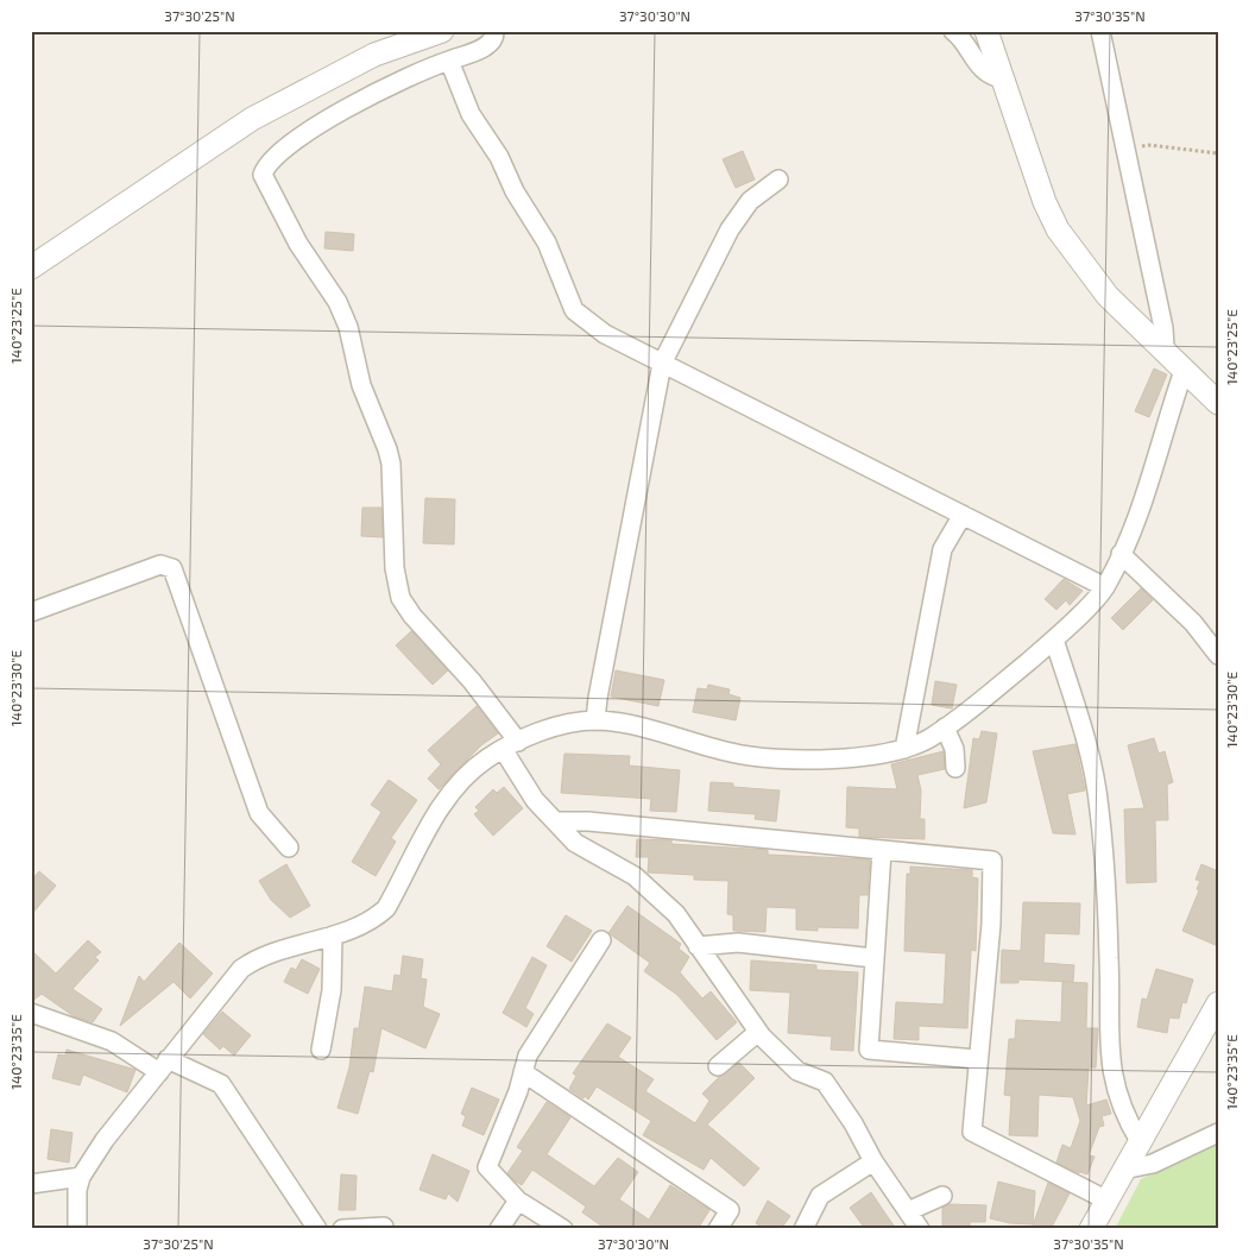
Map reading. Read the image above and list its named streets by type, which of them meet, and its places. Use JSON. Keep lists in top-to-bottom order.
{
  "coordinates": [
    "37°30'25\"N",
    "37°30'30\"N",
    "37°30'35\"N",
    "140°23'25\"E",
    "140°23'30\"E",
    "140°23'35\"E"
  ]
}
